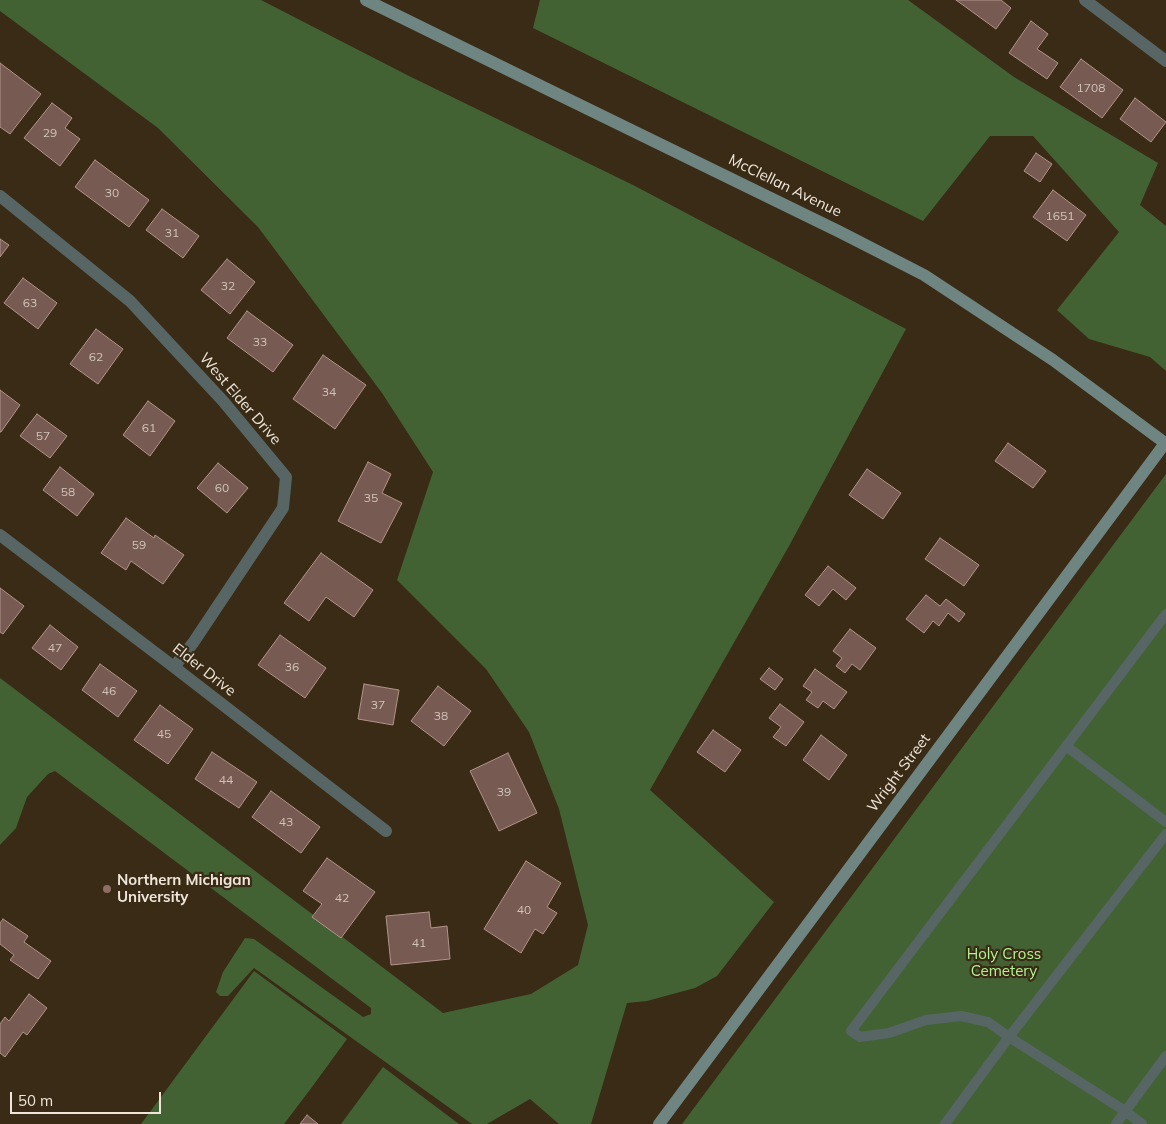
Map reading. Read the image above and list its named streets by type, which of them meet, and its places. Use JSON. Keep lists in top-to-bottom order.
{
  "streets": {
    "main road": ["McClellan Avenue", "Wright Street"],
    "street": ["West Elder Drive", "Elder Drive"]
  },
  "crossings": [
    ["McClellan Avenue", "Wright Street"],
    ["West Elder Drive", "Elder Drive"]
  ],
  "parks": ["Holy Cross Cemetery"],
  "places": ["Northern Michigan University"],
  "house_numbers": [
    "1708",
    "29",
    "30",
    "1651",
    "31",
    "32",
    "63",
    "33",
    "62",
    "34",
    "61",
    "57",
    "60",
    "58",
    "35",
    "59",
    "47",
    "36",
    "46",
    "37",
    "38",
    "45",
    "44",
    "39",
    "43",
    "42",
    "40",
    "41"
  ],
  "scale_bar": "50 m"
}
